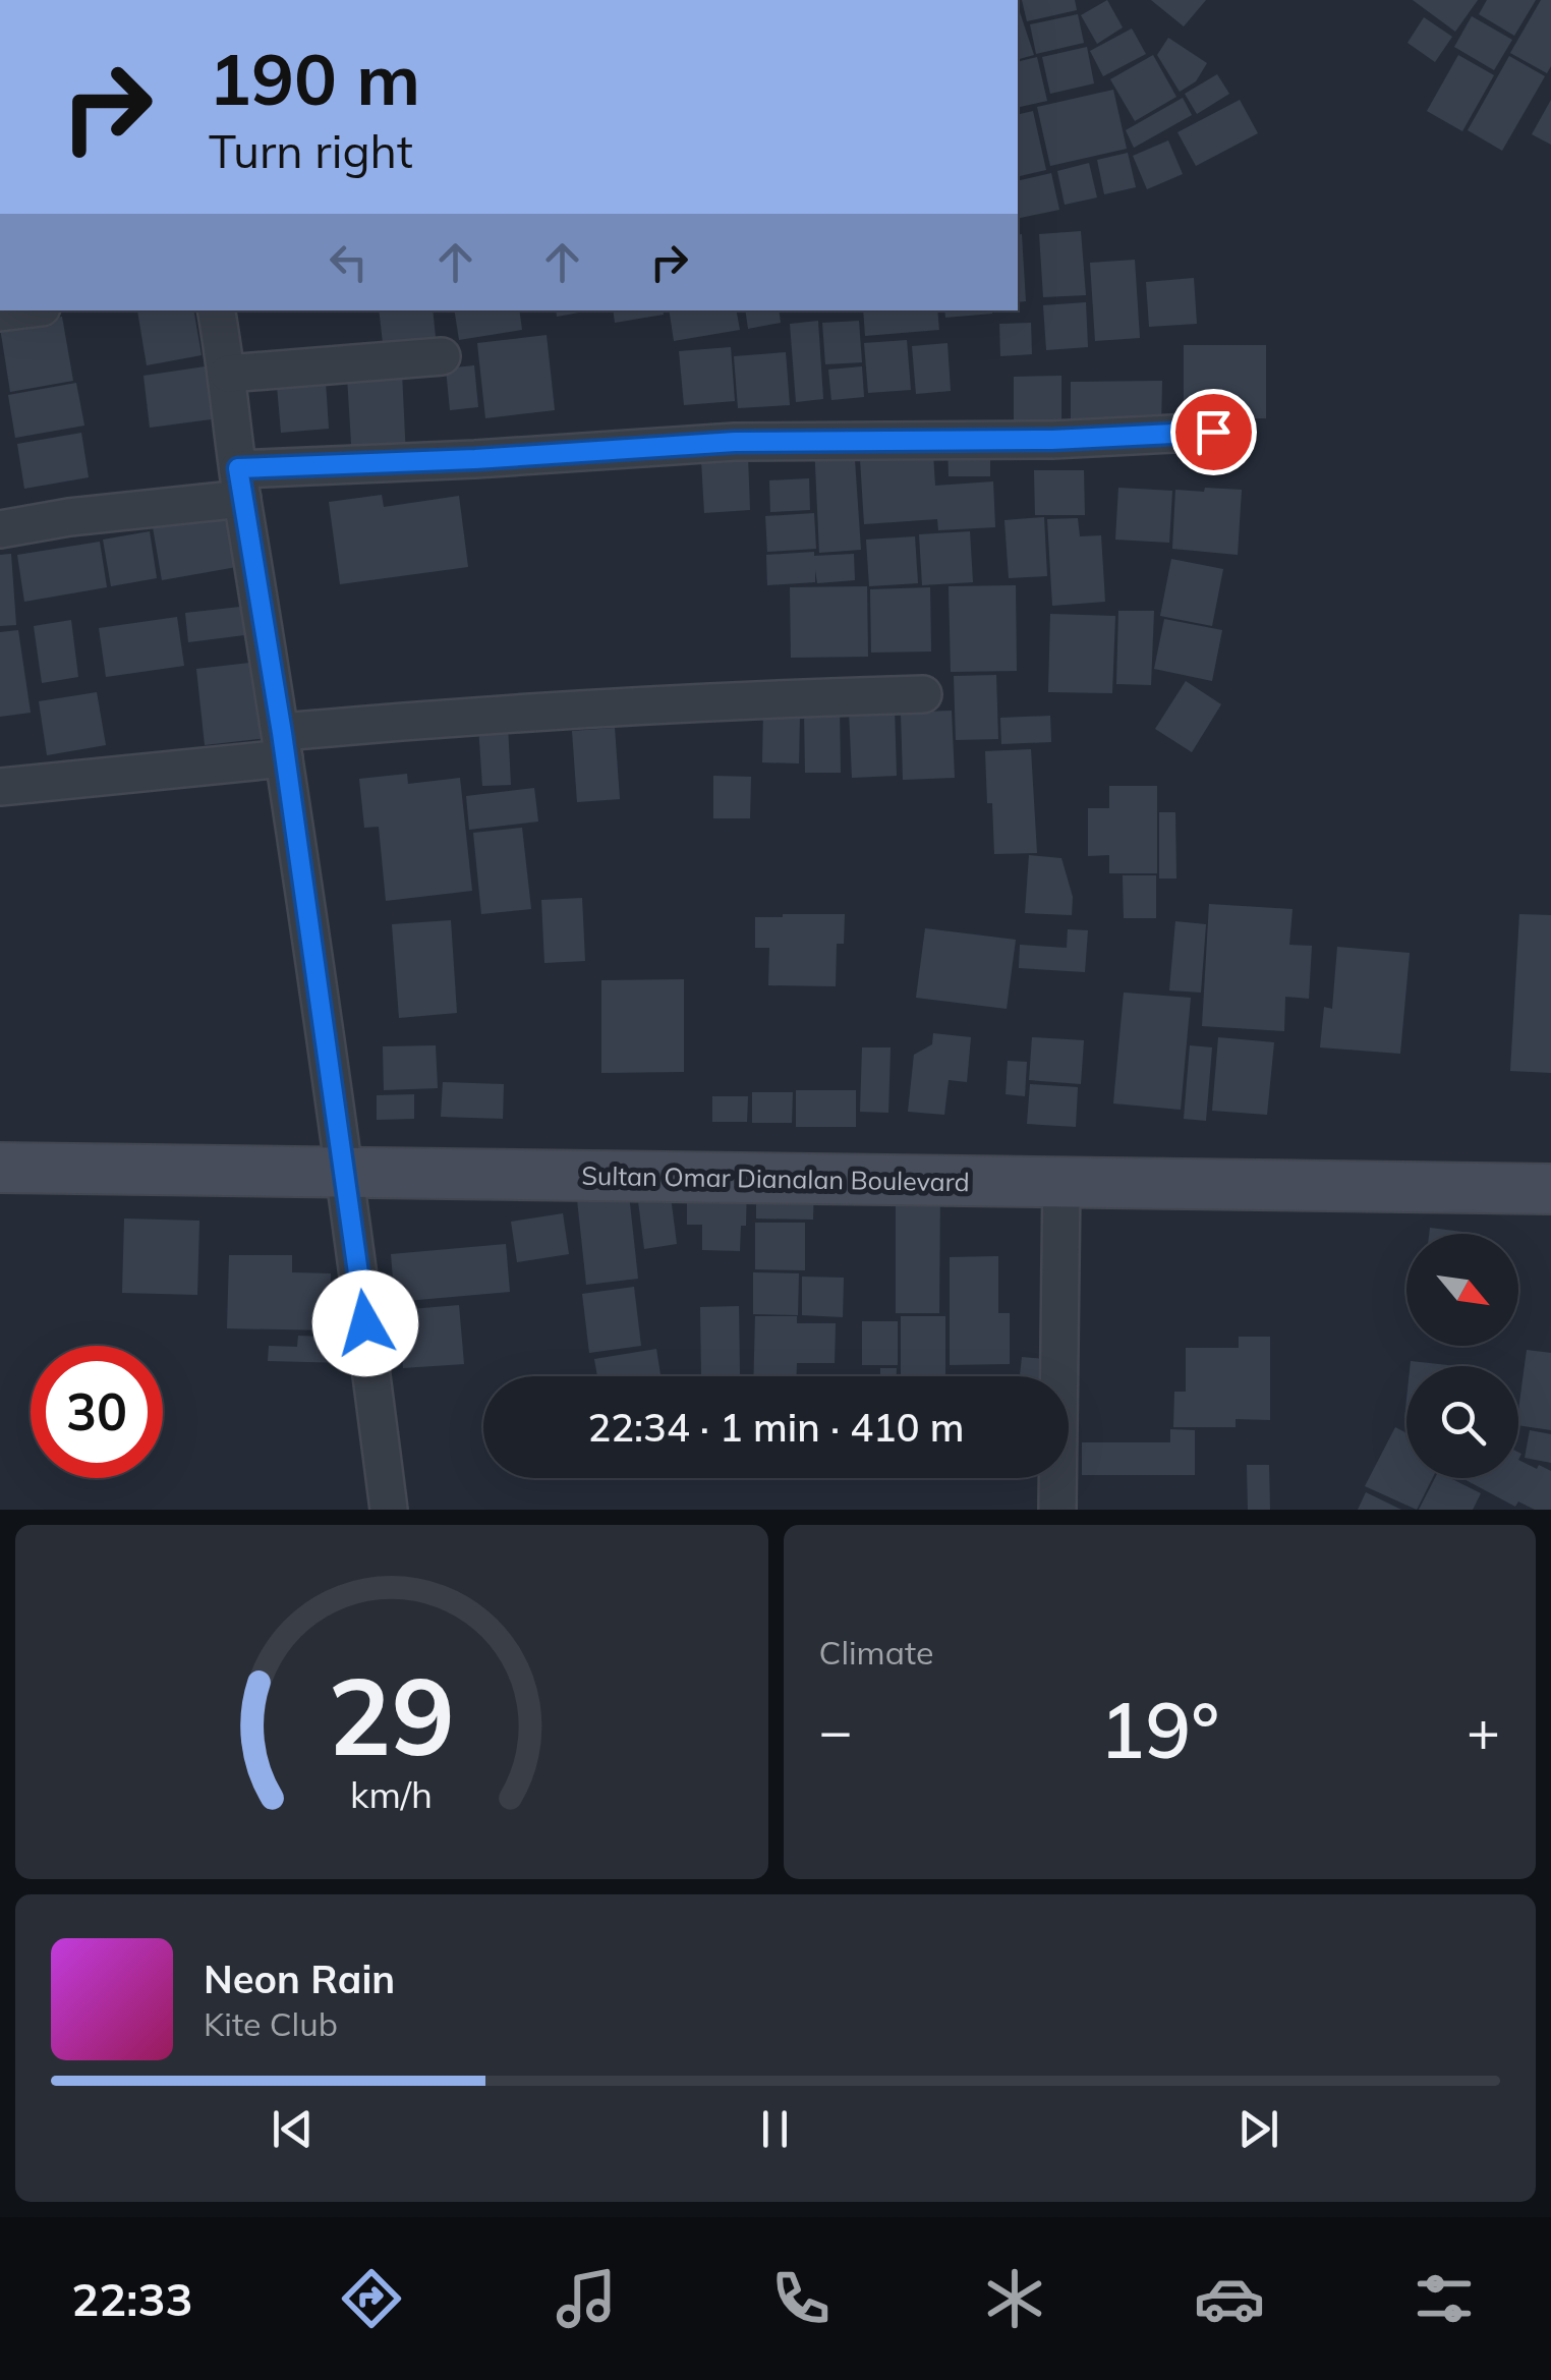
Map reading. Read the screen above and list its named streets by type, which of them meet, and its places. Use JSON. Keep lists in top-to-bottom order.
{
  "streets": {
    "main road": ["Sultan Omar Dianalan Boulevard"]
  },
  "north": "bottom right",
  "page": {
    "turn": ["190 m", "Turn right"],
    "limit": "30",
    "trip": "22:34 · 1 min · 410 m",
    "tile": "Climate",
    "heat": ["−", "19°", "+"],
    "song": ["Neon Rain", "Kite Club"],
    "tabs": "22:33",
    "gauge": ["29", "km/h"]
  }
}
